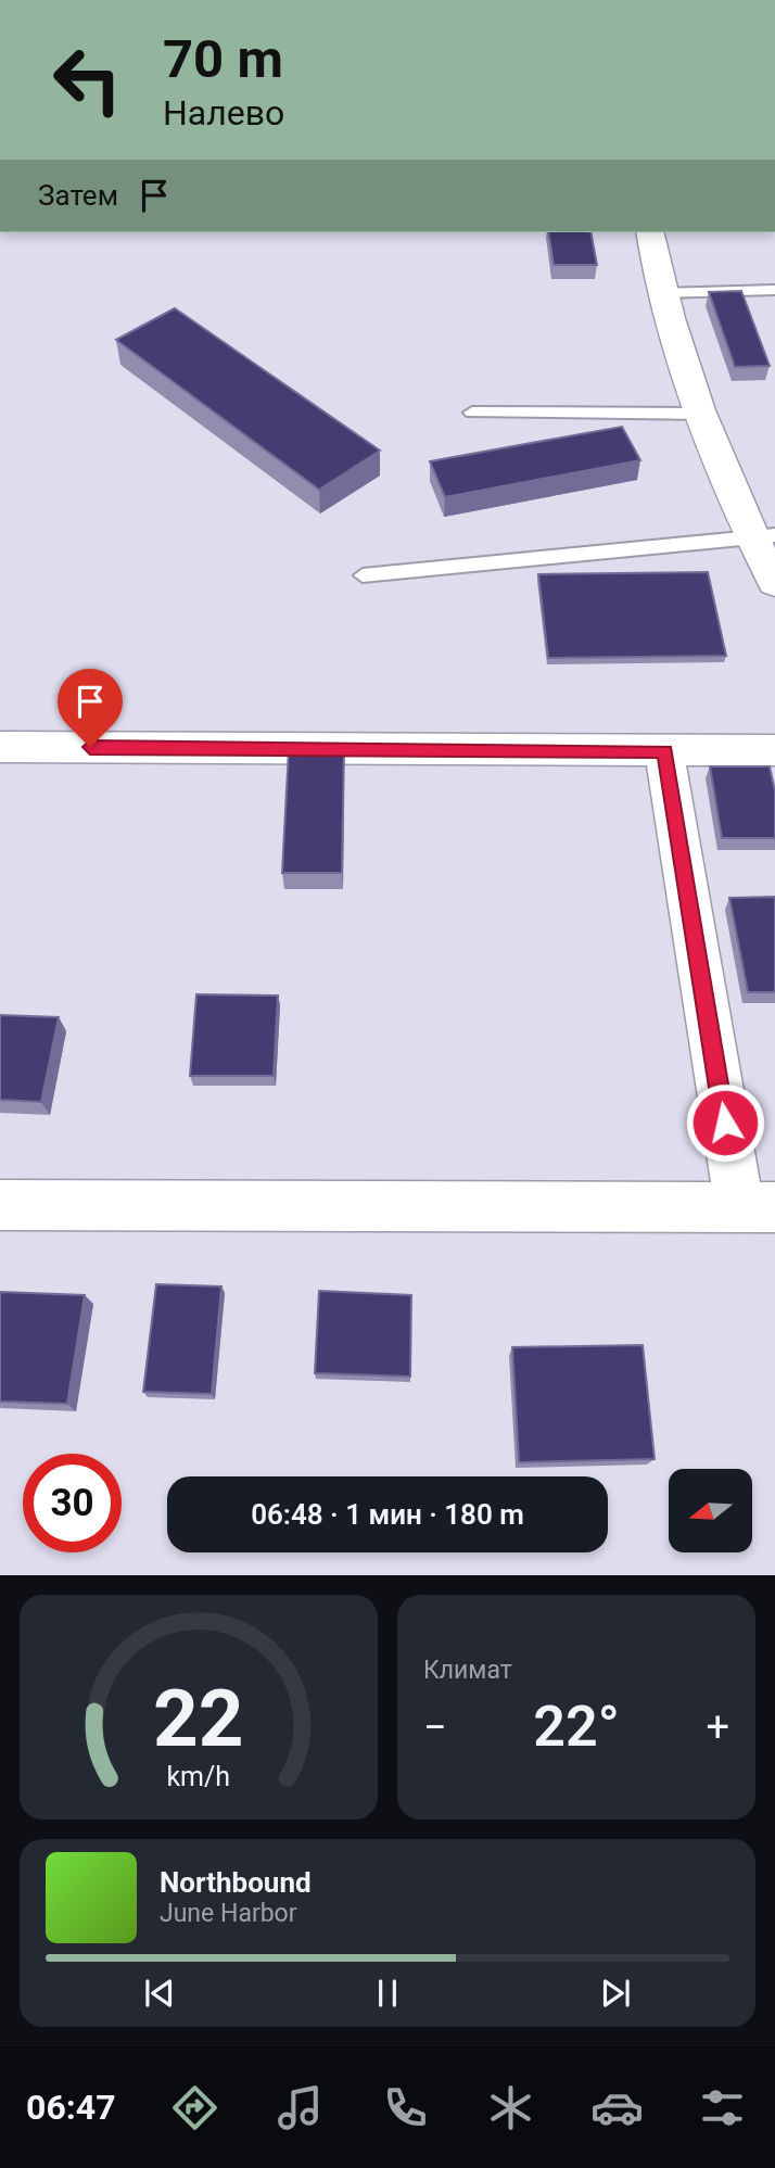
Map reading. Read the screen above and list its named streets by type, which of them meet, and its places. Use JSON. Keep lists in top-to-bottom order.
{
  "north": "left",
  "page": {
    "turn": ["70 m", "Налево"],
    "then": "Затем",
    "limit": "30",
    "trip": "06:48 · 1 мин · 180 m",
    "tile": "Климат",
    "heat": ["−", "22°", "+"],
    "song": ["Northbound", "June Harbor"],
    "tabs": "06:47",
    "gauge": ["22", "km/h"]
  }
}
